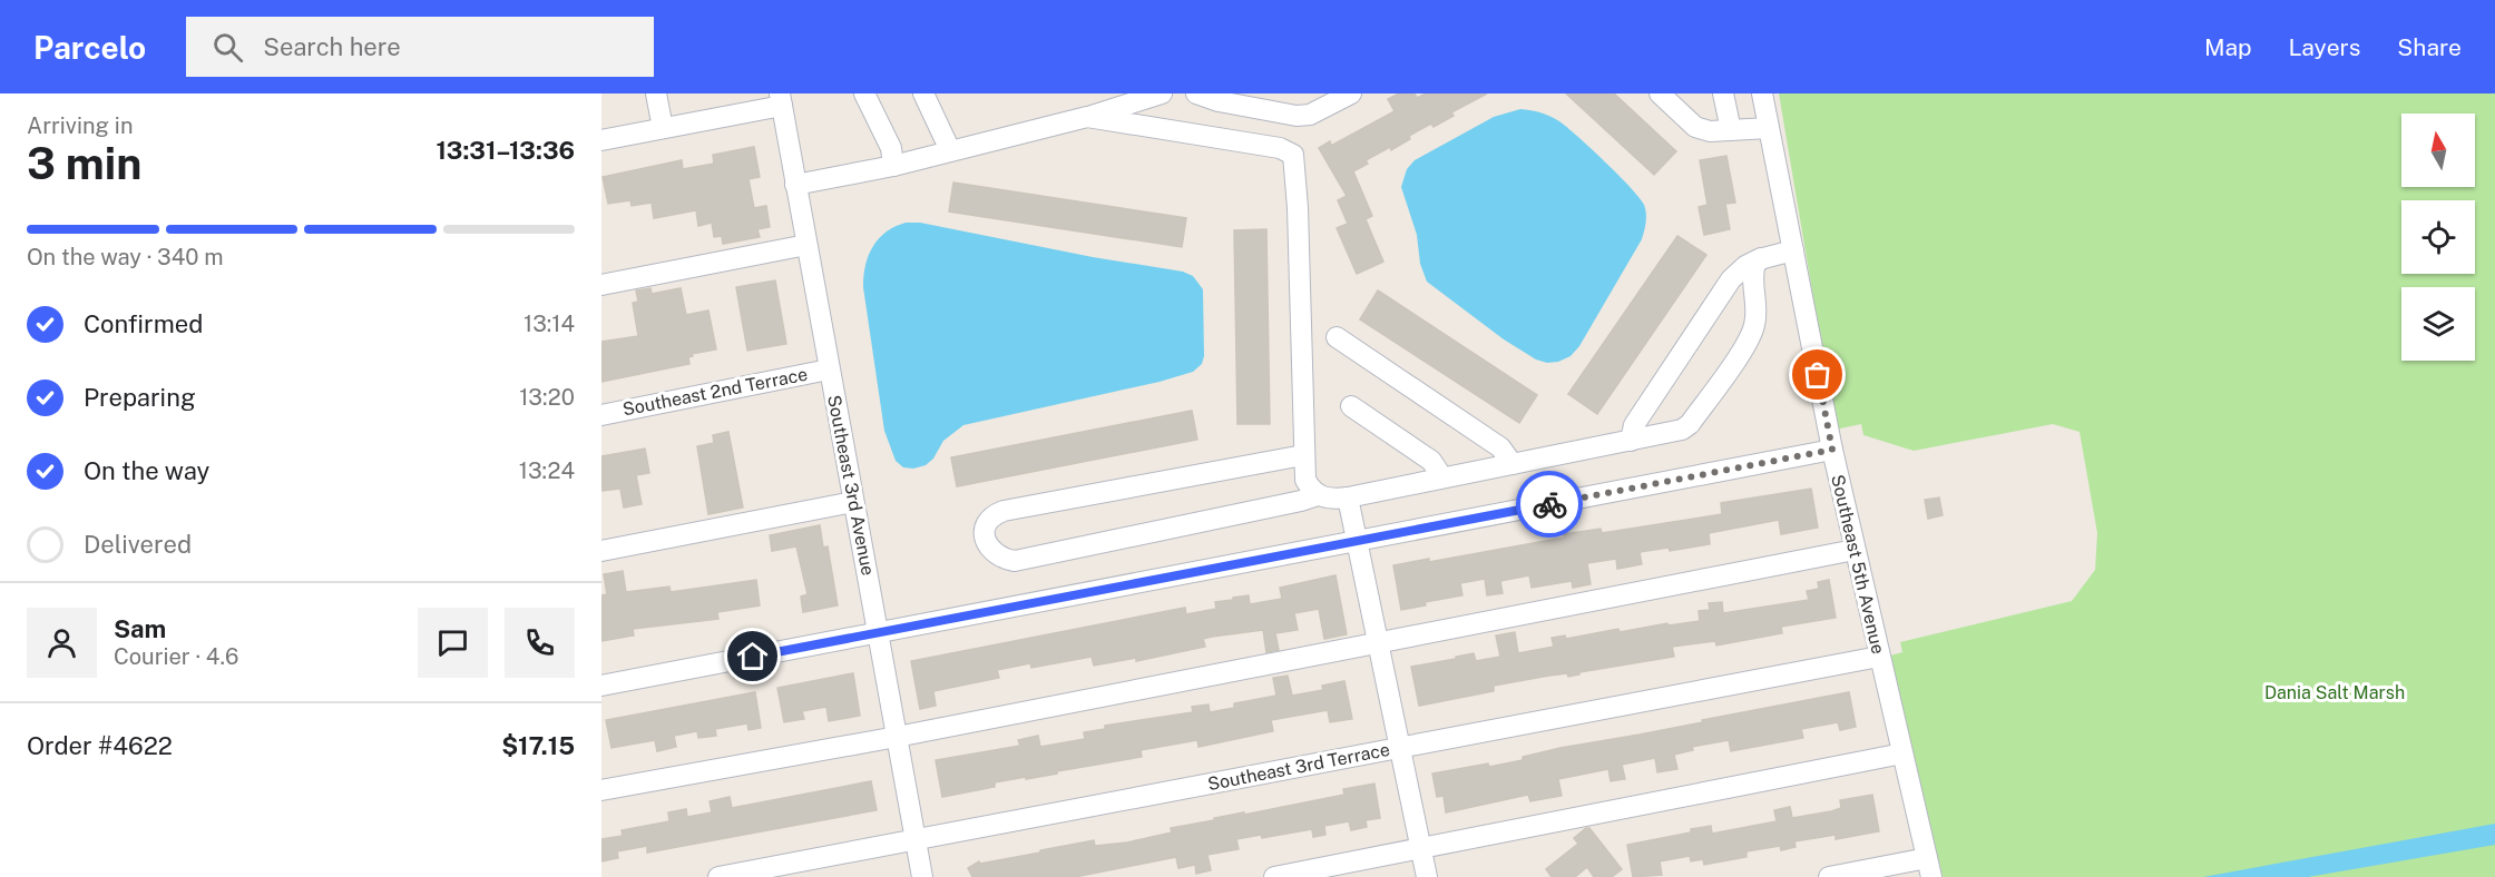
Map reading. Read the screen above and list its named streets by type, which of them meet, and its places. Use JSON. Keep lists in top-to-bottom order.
{
  "streets": {
    "street": [
      "Southeast 2nd Terrace",
      "Southeast 3rd Avenue",
      "Southeast 5th Avenue",
      "Southeast 3rd Terrace"
    ]
  },
  "crossings": [
    ["Southeast 2nd Terrace", "Southeast 3rd Avenue"],
    ["Southeast 3rd Avenue", "Southeast 3rd Terrace"],
    ["Southeast 5th Avenue", "Southeast 3rd Terrace"]
  ],
  "parks": ["Dania Salt Marsh"],
  "north": "top",
  "page": {
    "header": "Parcelo",
    "search": "Search here",
    "nav": ["Map", "Layers", "Share"],
    "heading": ["3 min", "Arriving in", "13:31–13:36"],
    "panel": [
      "Sam",
      "Courier · 4.6",
      "Order #4622",
      "$17.15"
    ],
    "bar": "On the way · 340 m",
    "list": [
      ["Confirmed", "13:14"],
      ["Preparing", "13:20"],
      ["On the way", "13:24"],
      "Delivered"
    ]
  }
}
